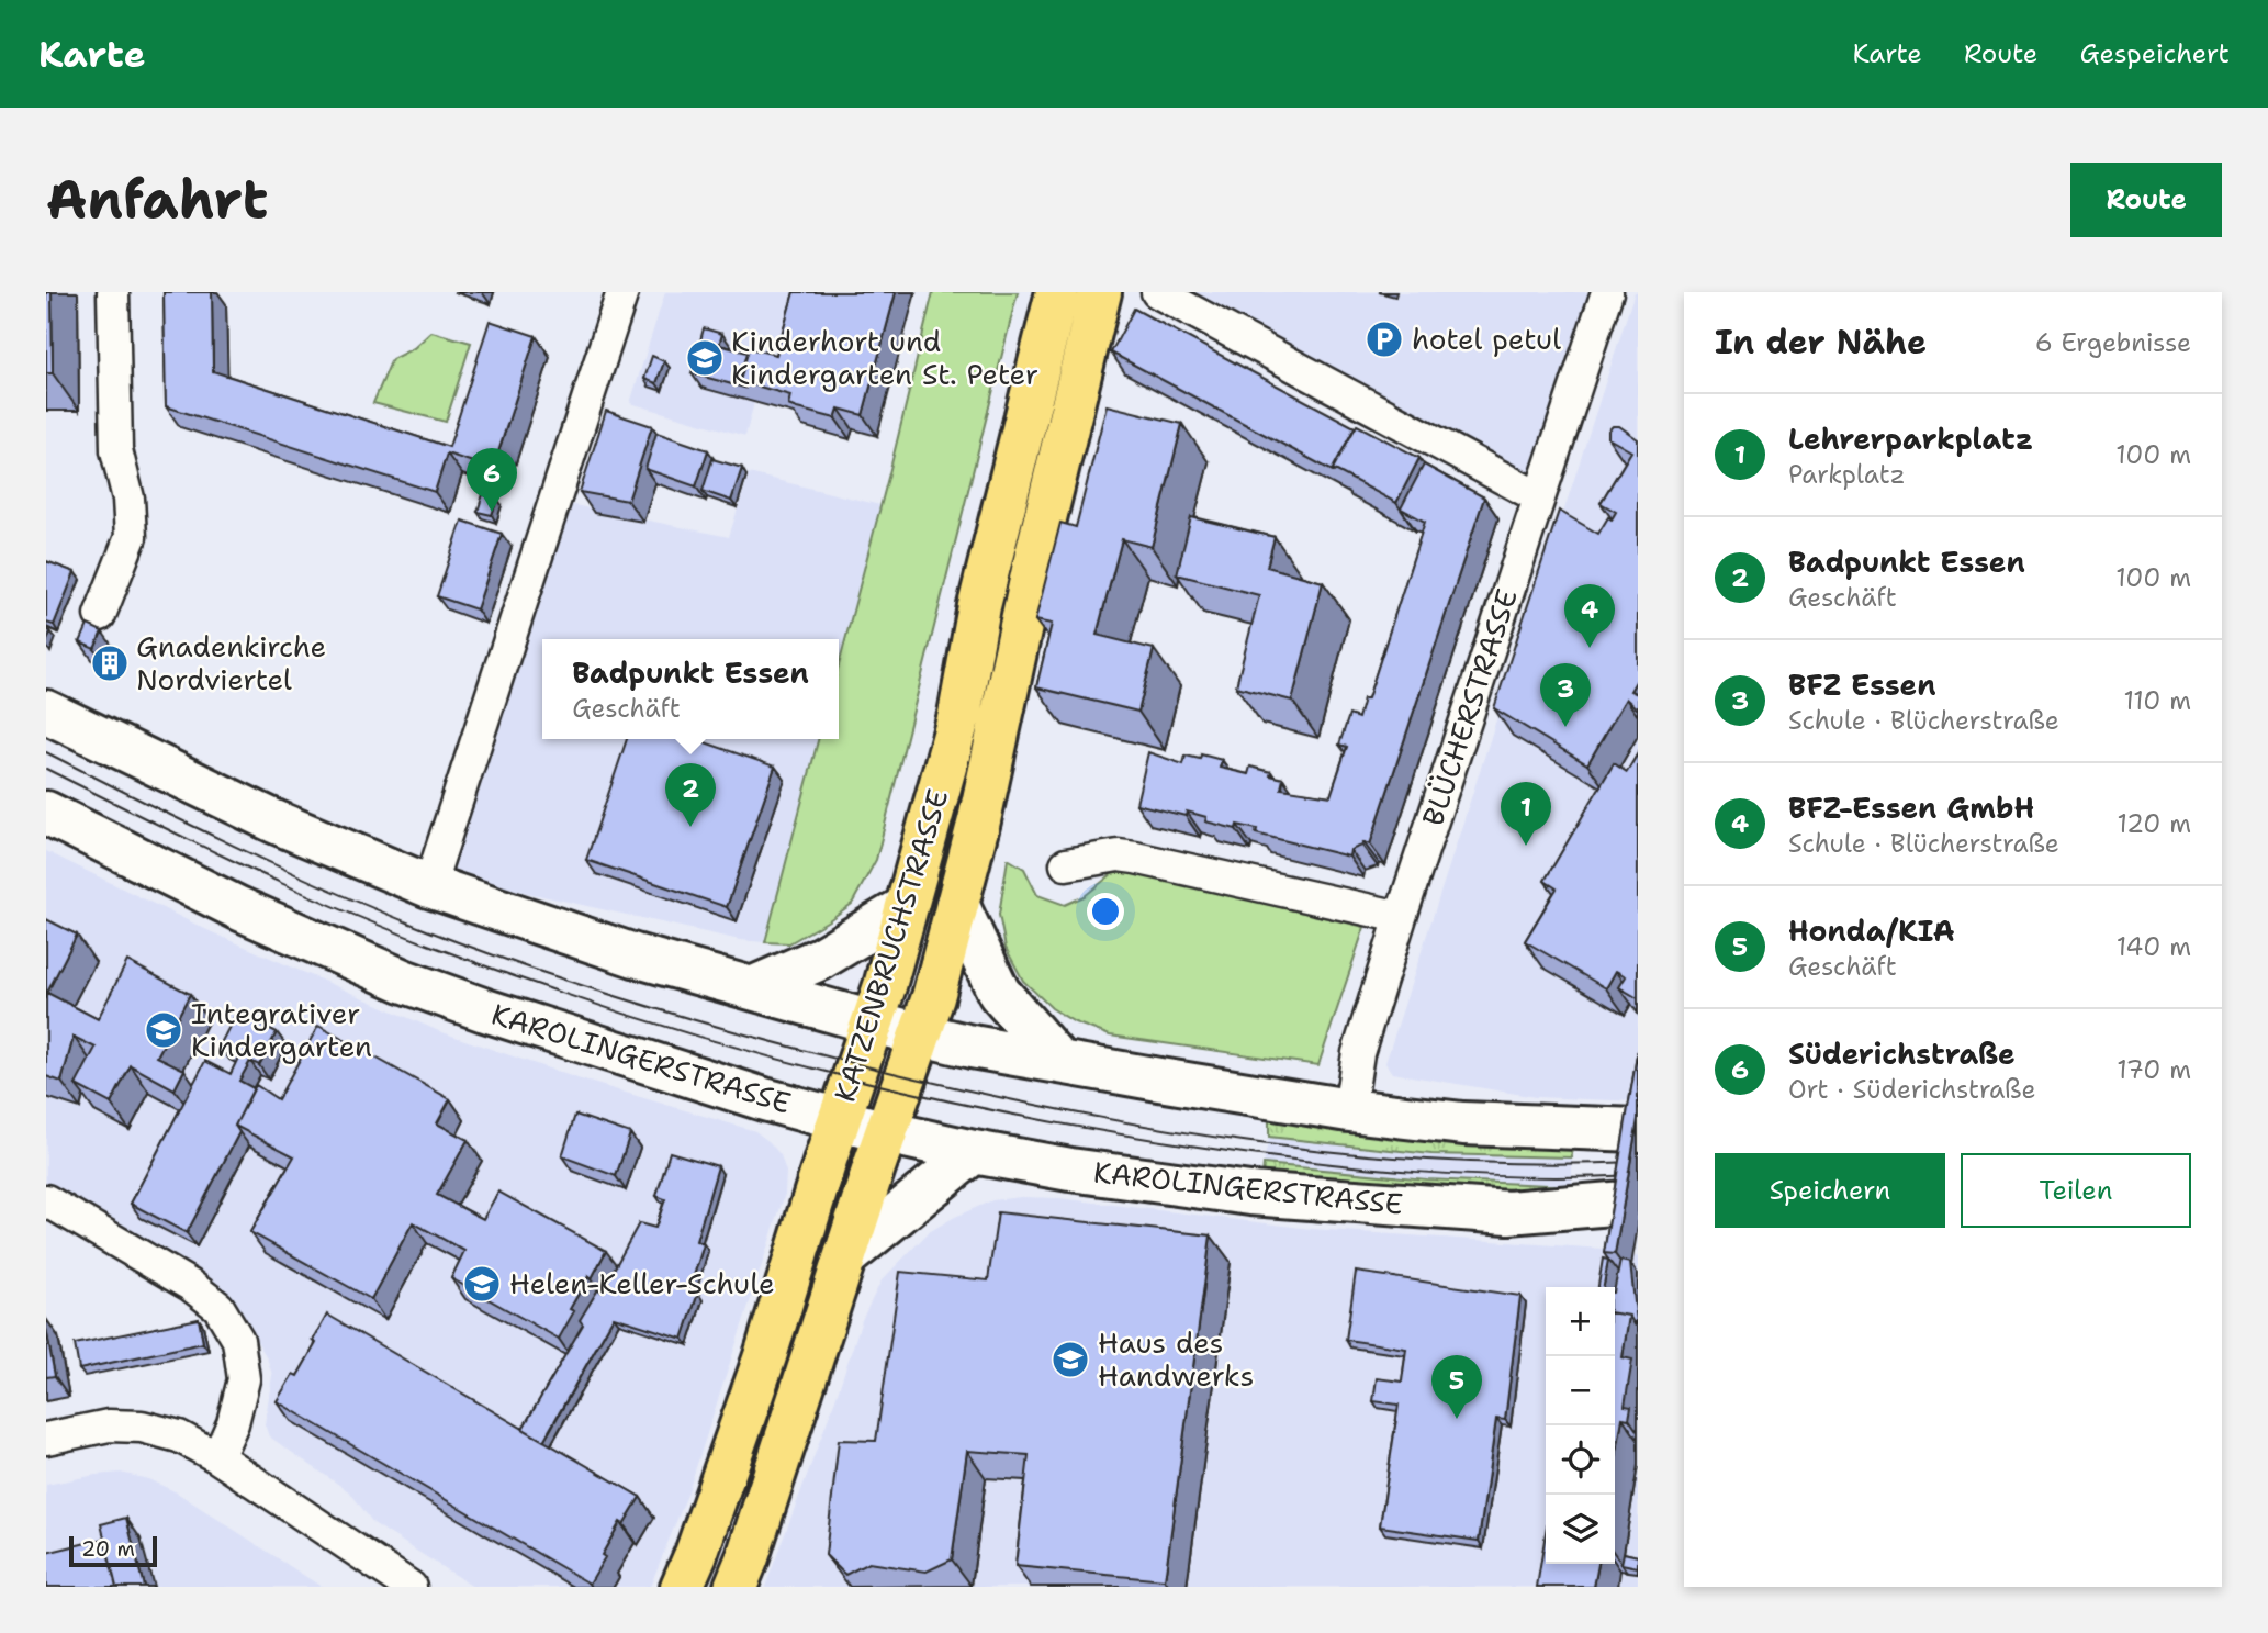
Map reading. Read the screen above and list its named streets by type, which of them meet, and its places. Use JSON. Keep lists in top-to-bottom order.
{
  "streets": {
    "main road": ["KATZENBRUCHSTRASSE", "KAROLINGERSTRASSE"],
    "street": ["BLÜCHERSTRASSE"]
  },
  "crossings": [
    ["KATZENBRUCHSTRASSE", "KAROLINGERSTRASSE"]
  ],
  "places": {
    "parking": ["hotel petul"],
    "school or university": [
      "Kinderhort und Kindergarten St. Peter",
      "Integrativer Kindergarten",
      "Helen-Keller-Schule",
      "Haus des Handwerks"
    ],
    "building": ["Gnadenkirche Nordviertel"]
  },
  "scale_bar": "20 m",
  "page": {
    "header": "Karte",
    "nav": ["Karte", "Route", "Gespeichert"],
    "buttons": [
      "Route",
      ["Speichern", "Teilen"]
    ],
    "title": "Anfahrt",
    "heading": ["In der Nähe", "6 Ergebnisse"],
    "list": [
      {
        "mark": "1",
        "name": "Lehrerparkplatz",
        "note": "Parkplatz",
        "value": "100 m"
      },
      {
        "mark": "2",
        "name": "Badpunkt Essen",
        "note": "Geschäft",
        "value": "100 m"
      },
      {
        "mark": "3",
        "name": "BFZ Essen",
        "note": "Schule · Blücherstraße",
        "value": "110 m"
      },
      {
        "mark": "4",
        "name": "BFZ-Essen GmbH",
        "note": "Schule · Blücherstraße",
        "value": "120 m"
      },
      {
        "mark": "5",
        "name": "Honda/KIA",
        "note": "Geschäft",
        "value": "140 m"
      },
      {
        "mark": "6",
        "name": "Süderichstraße",
        "note": "Ort · Süderichstraße",
        "value": "170 m"
      }
    ],
    "pins": [
      "6",
      "4",
      "3",
      "2",
      "1",
      "5"
    ],
    "popup": ["Badpunkt Essen", "Geschäft"],
    "map_buttons": ["+", "−"],
    "scale": "20 m"
  }
}
